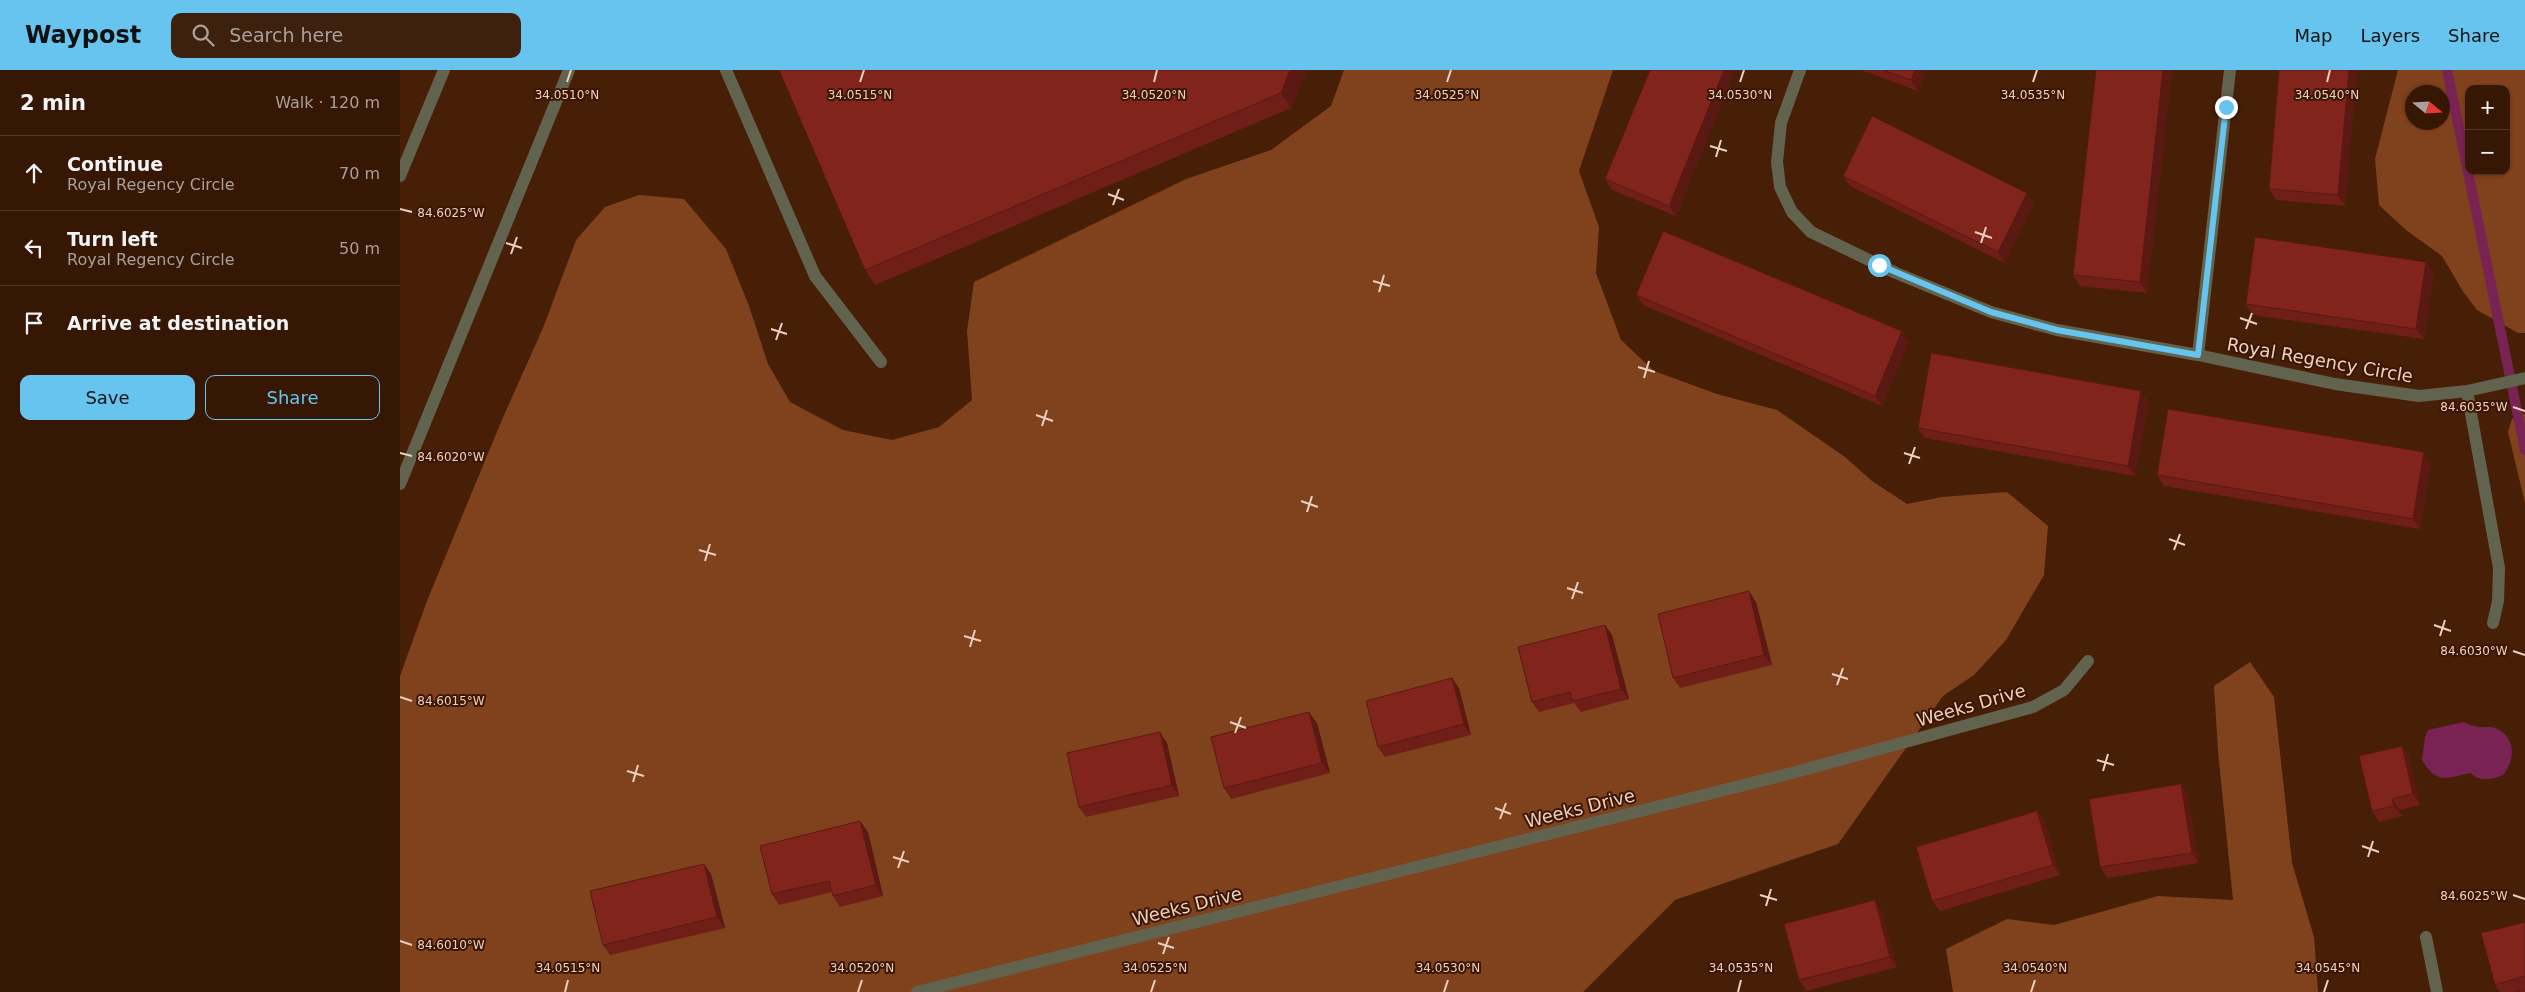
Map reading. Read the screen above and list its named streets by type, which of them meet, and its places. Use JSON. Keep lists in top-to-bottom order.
{
  "streets": {
    "street": ["Royal Regency Circle", "Weeks Drive"]
  },
  "north": "right",
  "page": {
    "header": "Waypost",
    "search": "Search here",
    "nav": ["Map", "Layers", "Share"],
    "heading": ["2 min", "Walk · 120 m"],
    "map_buttons": ["+", "−"],
    "list": [
      ["Continue", "Royal Regency Circle", "70 m"],
      ["Turn left", "Royal Regency Circle", "50 m"],
      "Arrive at destination"
    ],
    "buttons": ["Save", "Share"]
  },
  "coordinates": [
    "34.0510°N",
    "34.0515°N",
    "34.0520°N",
    "34.0525°N",
    "34.0530°N",
    "34.0535°N",
    "34.0540°N",
    "84.6025°W",
    "84.6035°W",
    "84.6020°W",
    "84.6030°W",
    "84.6015°W",
    "84.6010°W",
    "34.0545°N"
  ]
}
